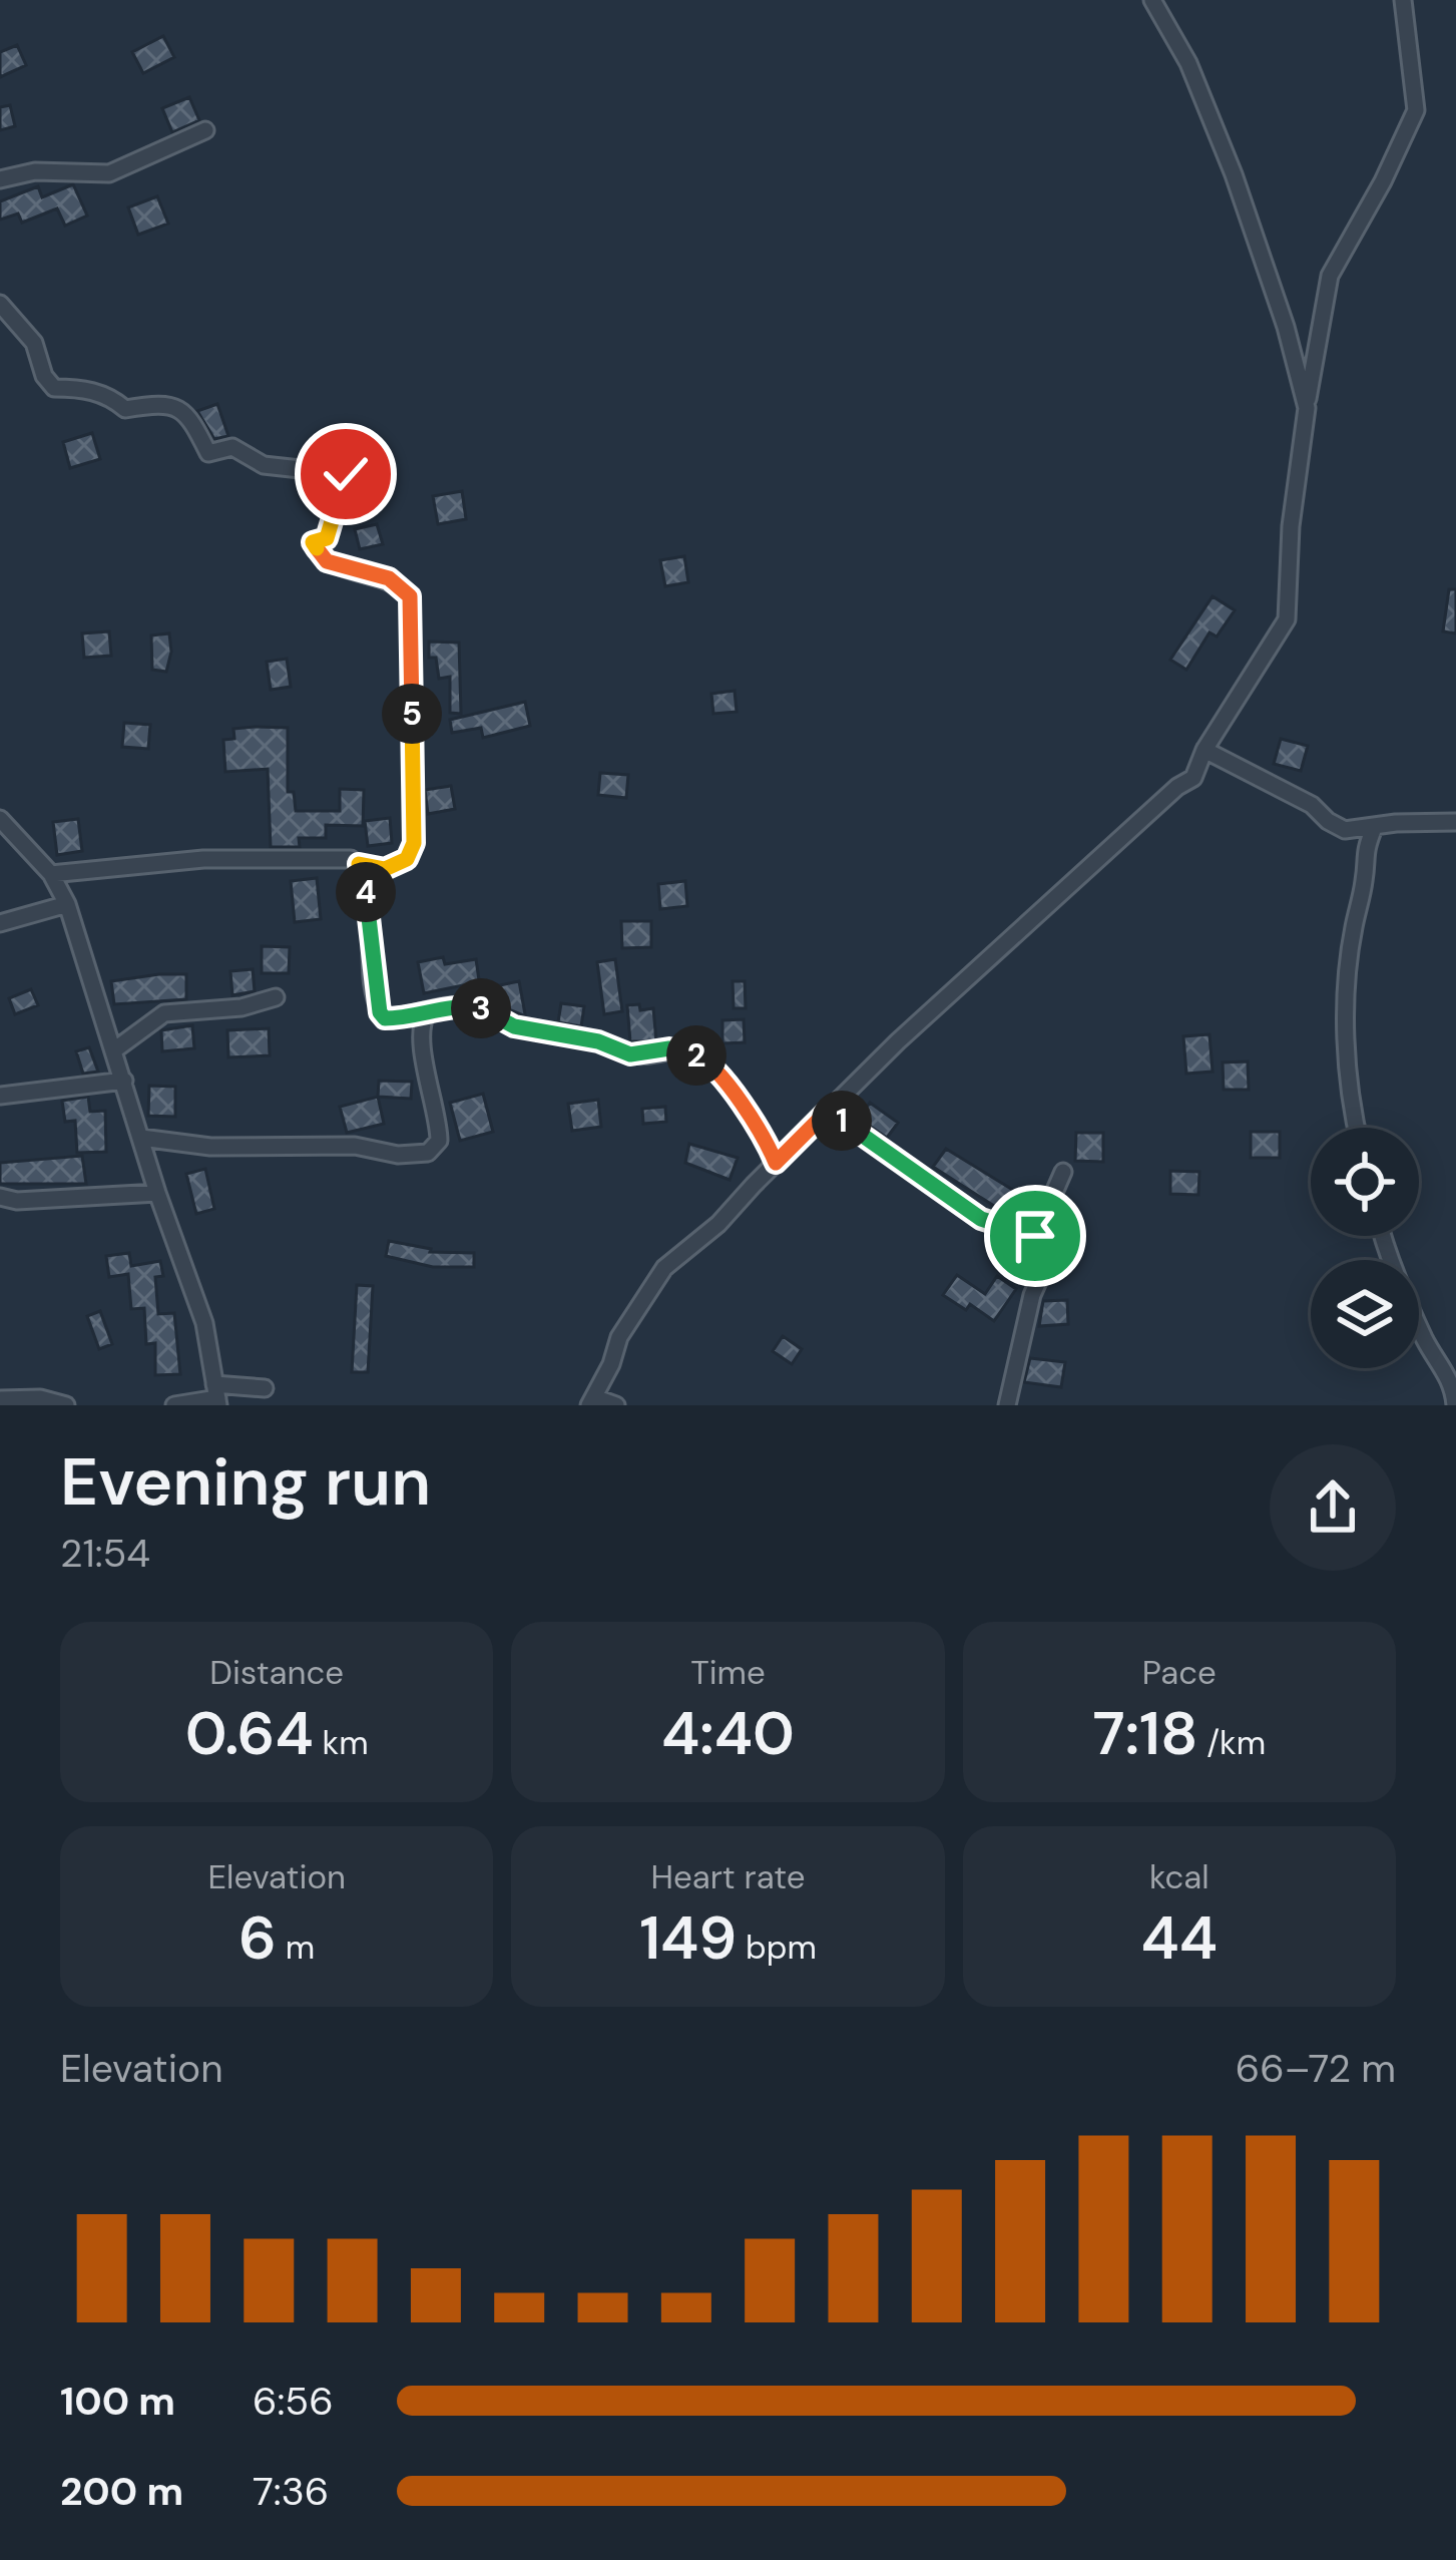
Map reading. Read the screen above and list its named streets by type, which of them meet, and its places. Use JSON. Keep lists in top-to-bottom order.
{
  "page": {
    "pins": [
      "5",
      "4",
      "3",
      "2",
      "1"
    ],
    "heading": ["Evening run", "21:54"],
    "stats": [
      ["Distance", "0.64 km"],
      ["Time", "4:40"],
      ["Pace", "7:18 /km"],
      ["Elevation", "6 m"],
      ["Heart rate", "149 bpm"],
      ["kcal", "44"]
    ],
    "chart": ["Elevation", "66–72 m"],
    "list": [
      {
        "name": "100 m",
        "note": "6:56"
      },
      {
        "name": "200 m",
        "note": "7:36"
      }
    ]
  }
}
